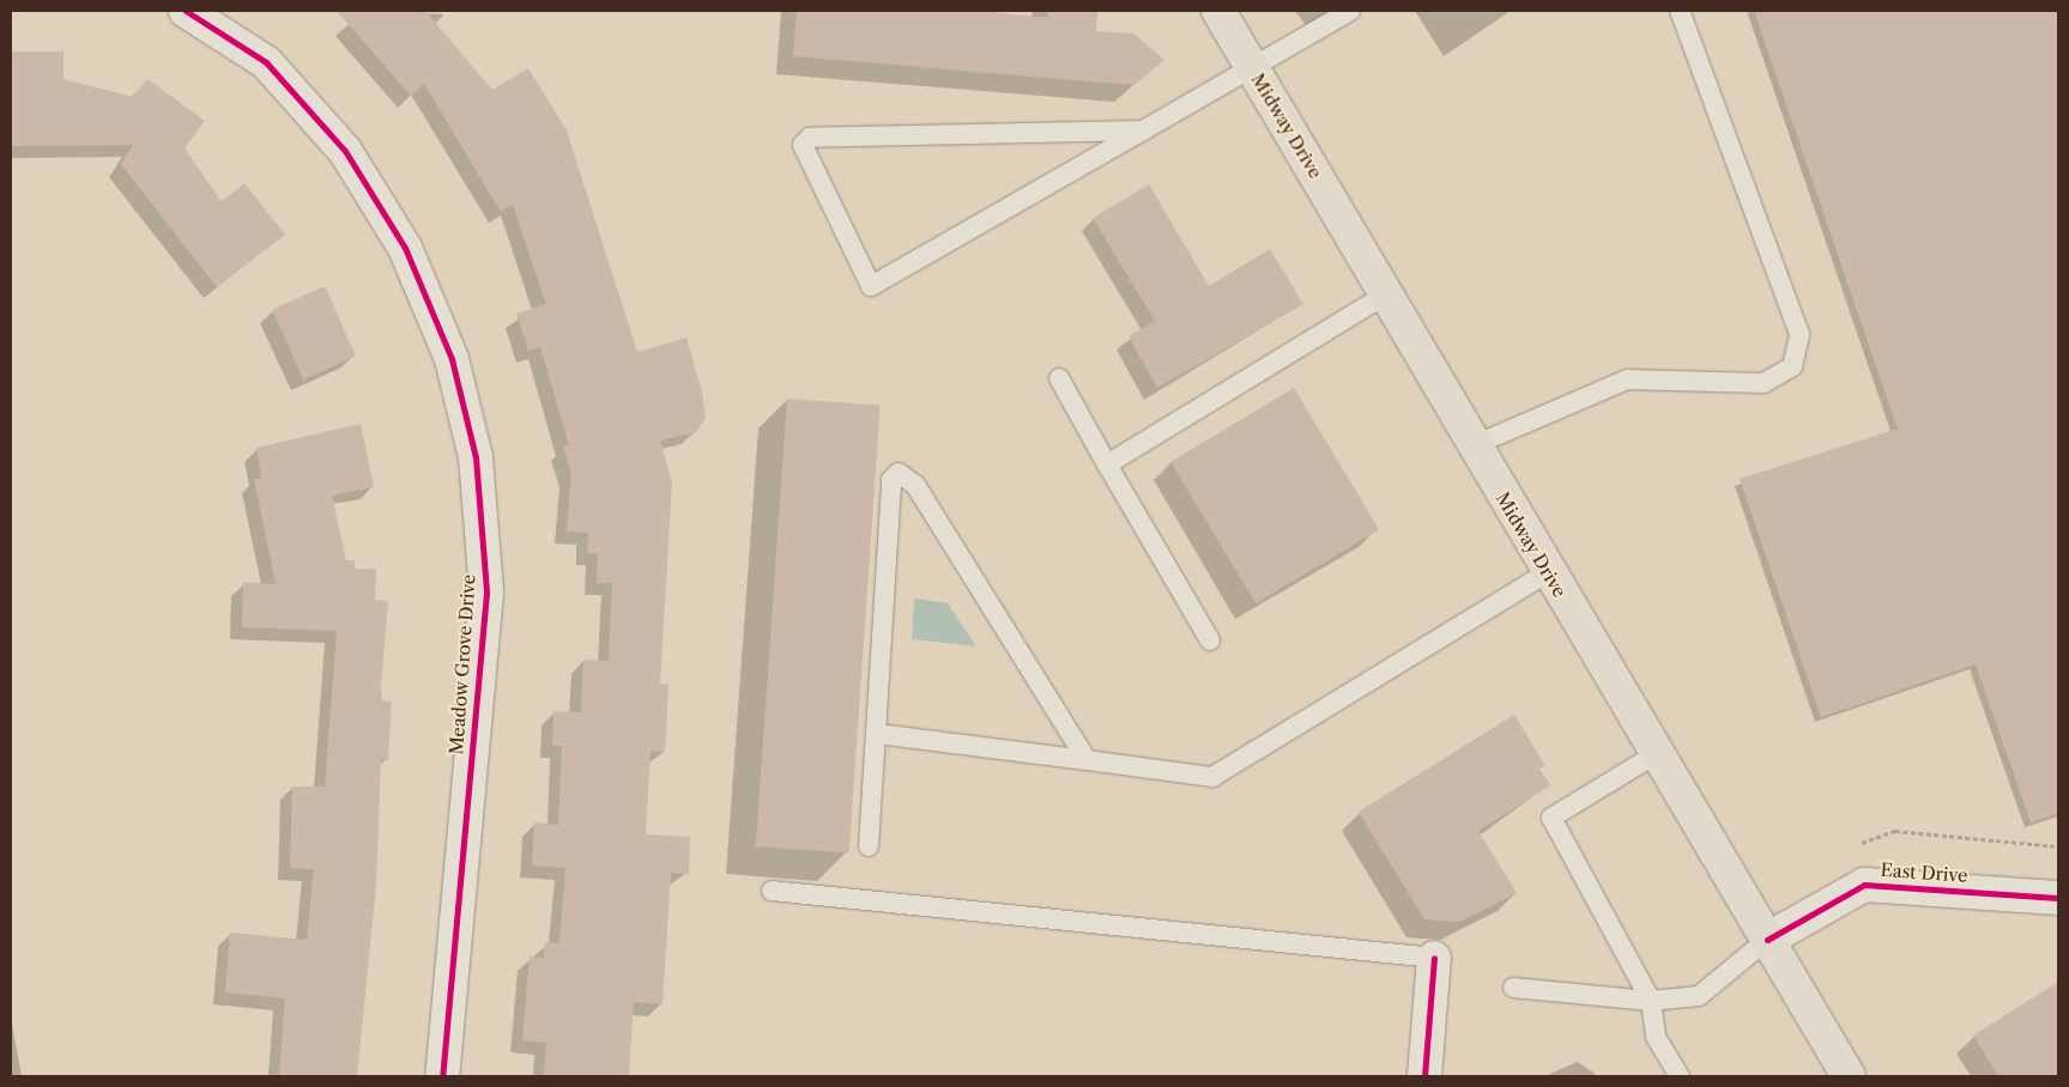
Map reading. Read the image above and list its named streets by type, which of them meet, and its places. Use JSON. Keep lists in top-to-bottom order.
{
  "streets": {
    "main road": ["Midway Drive"],
    "street": ["Meadow Grove Drive", "East Drive"]
  },
  "crossings": [
    ["Midway Drive", "East Drive"]
  ]
}
